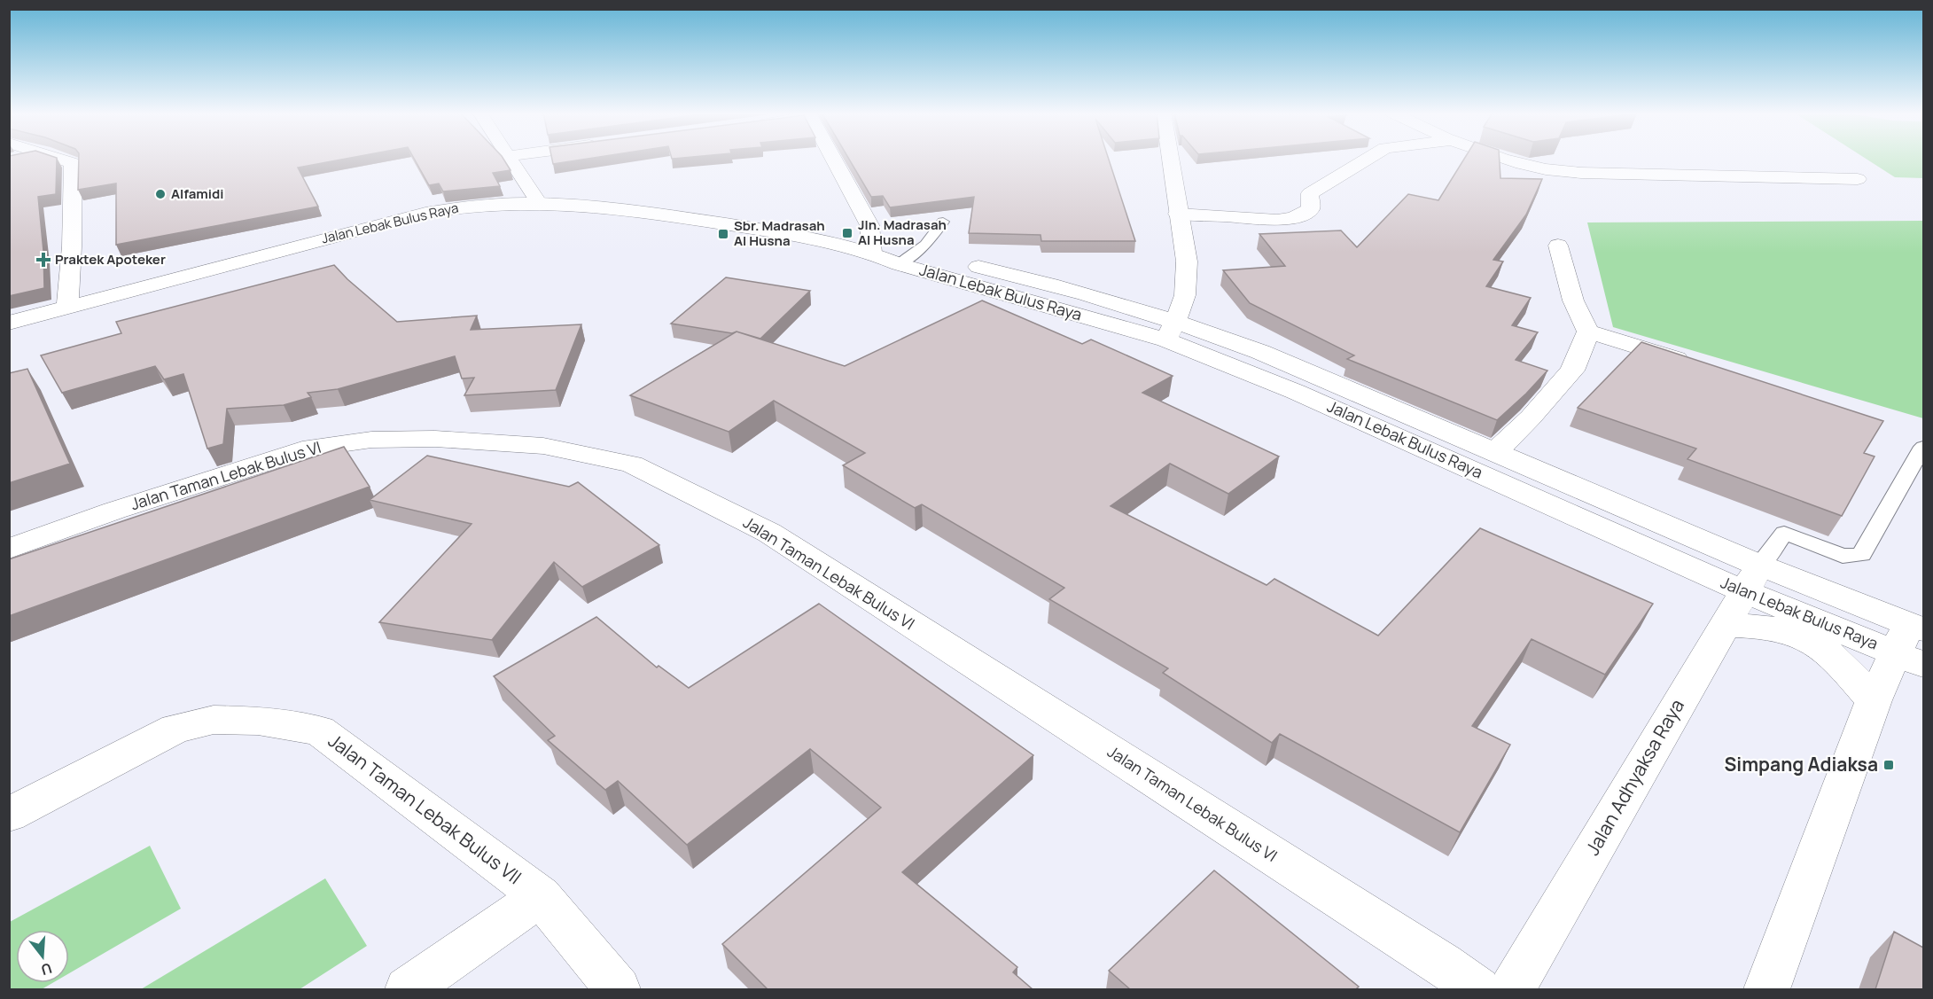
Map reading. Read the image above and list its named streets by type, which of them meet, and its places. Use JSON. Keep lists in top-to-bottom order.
{
  "streets": {
    "street": [
      "Jalan Lebak Bulus Raya",
      "Jalan Taman Lebak Bulus VI",
      "Jalan Adhyaksa Raya",
      "Jalan Taman Lebak Bulus VII"
    ]
  },
  "crossings": [
    ["Jalan Lebak Bulus Raya", "Jalan Adhyaksa Raya"]
  ],
  "places": {
    "other": ["Alfamidi"],
    "transit": ["Jln. Madrasah Al Husna", "Sbr. Madrasah Al Husna", "Simpang Adiaksa"],
    "health": ["Praktek Apoteker"]
  },
  "north": "bottom"
}
